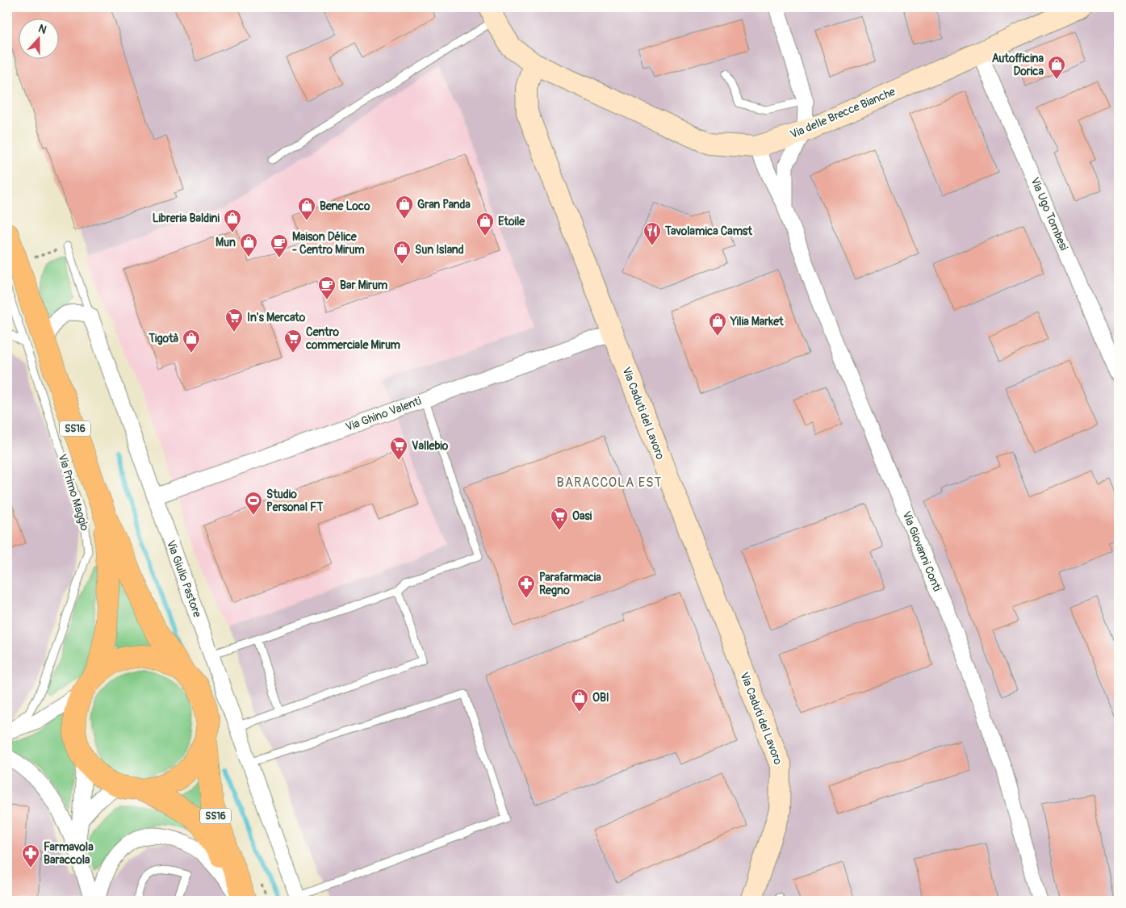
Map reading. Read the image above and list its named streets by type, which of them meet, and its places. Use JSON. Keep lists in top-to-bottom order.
{
  "streets": {
    "main road": ["SS16", "Via Primo Maggio"],
    "street": [
      "Via delle Brecce Bianche",
      "Via Ugo Tombesi",
      "Via Caduti del Lavoro",
      "Via Ghino Valenti",
      "Via Giovanni Conti",
      "Via Giulio Pastore"
    ]
  },
  "crossings": [
    ["Via delle Brecce Bianche", "Via Ugo Tombesi"],
    ["Via delle Brecce Bianche", "Via Caduti del Lavoro"],
    ["Via delle Brecce Bianche", "Via Giovanni Conti"],
    ["Via Caduti del Lavoro", "Via Ghino Valenti"],
    ["Via Ghino Valenti", "Via Giulio Pastore"]
  ],
  "districts": ["BARACCOLA EST"],
  "places": {
    "shop": [
      "Autofficina Dorica",
      "Gran Panda",
      "Bene Loco",
      "Libreria Baldini",
      "Etoile",
      "Mun",
      "Sun Island",
      "Yilia Market",
      "Tigotà",
      "OBI"
    ],
    "restaurant": ["Tavolamica Camst"],
    "cafe": ["Maison Délice - Centro Mirum", "Bar Mirum"],
    "supermarket": [
      "In's Mercato",
      "Centro commerciale Mirum",
      "Vallebio",
      "Oasi"
    ],
    "sports": ["Studio Personal FT"],
    "pharmacy": ["Parafarmacia Regno", "Farmavola Baraccola"]
  },
  "north": "top"
}
